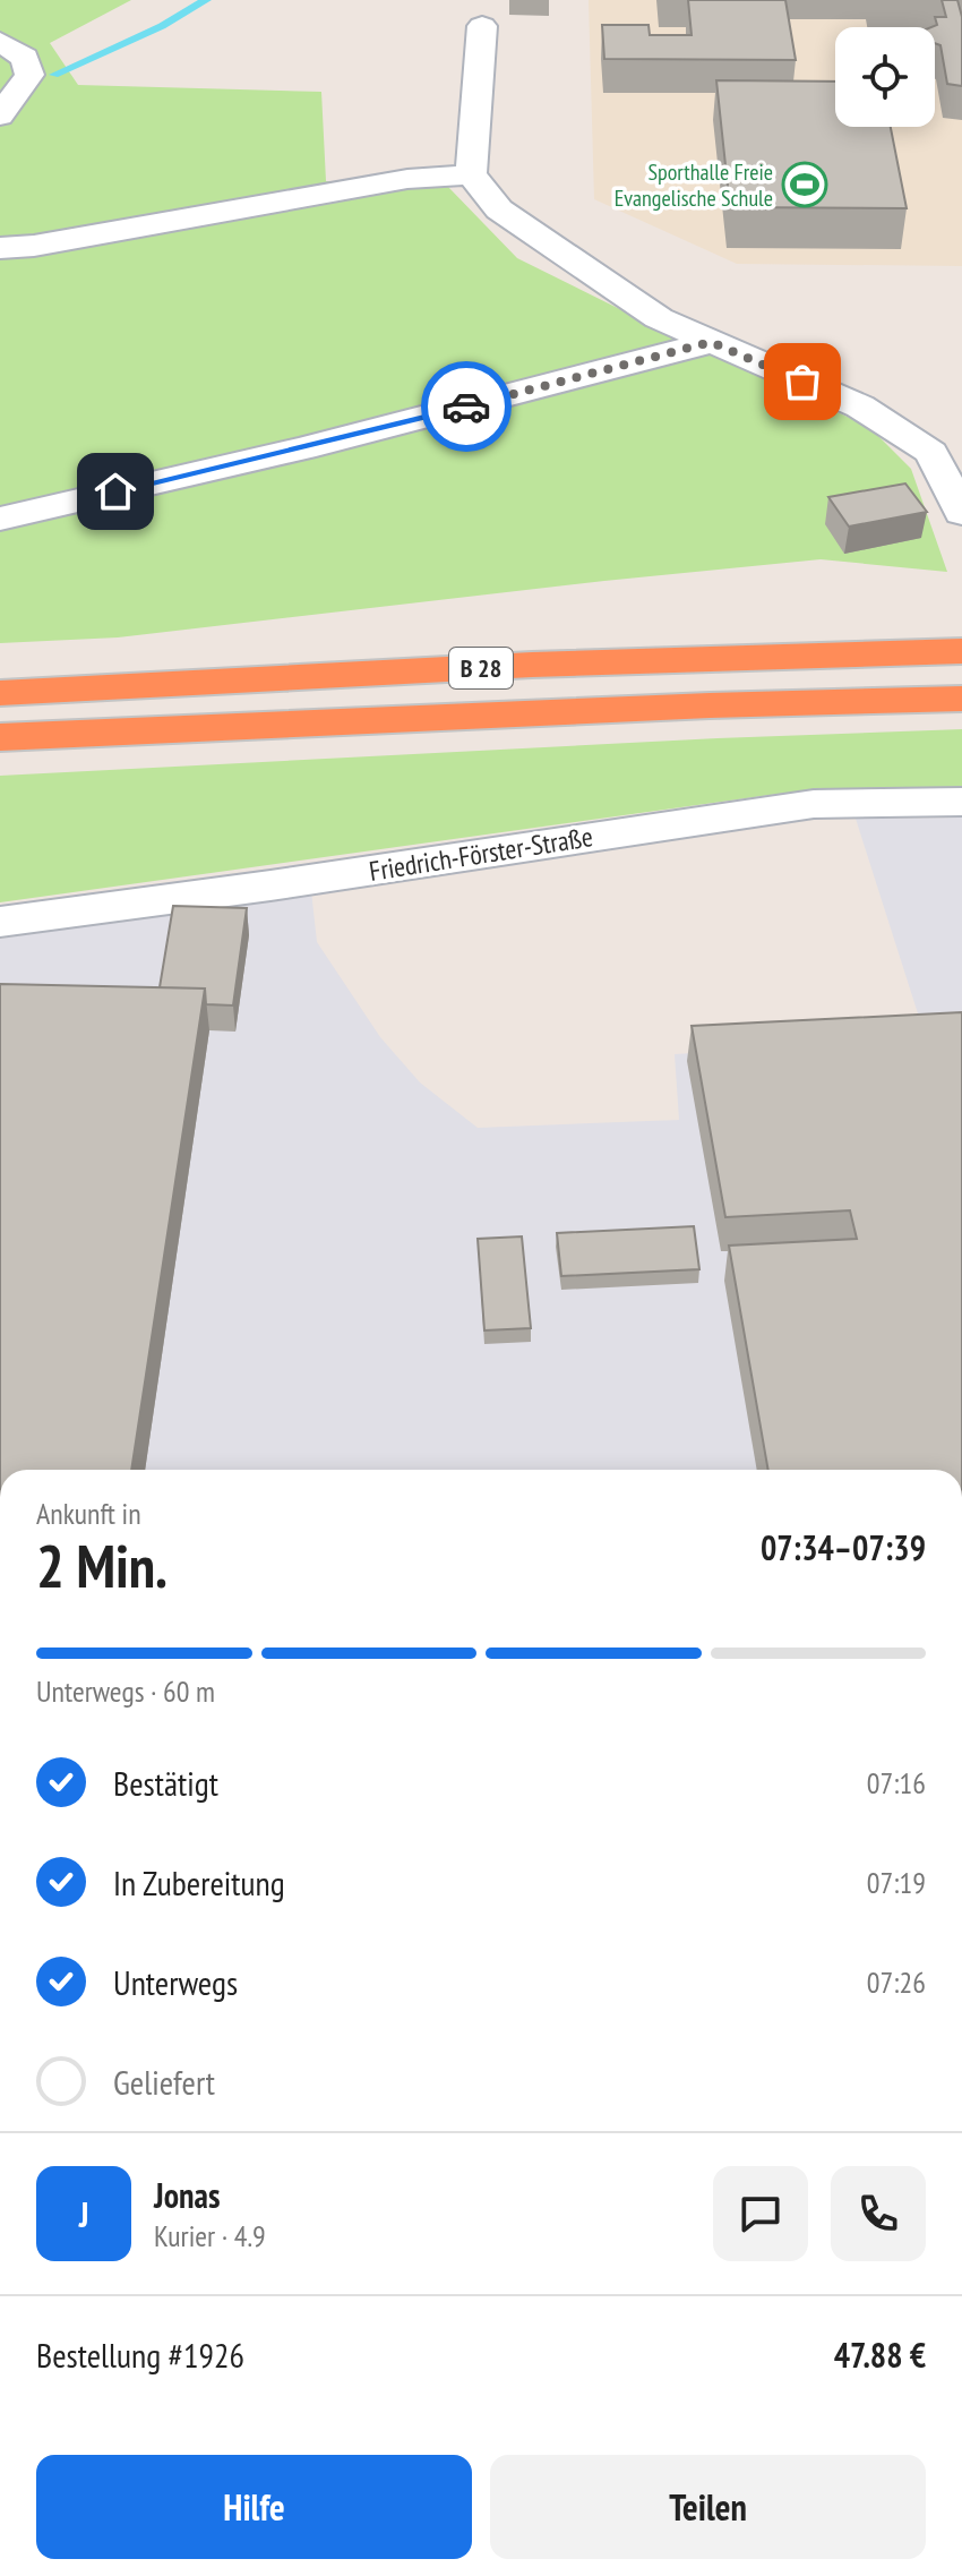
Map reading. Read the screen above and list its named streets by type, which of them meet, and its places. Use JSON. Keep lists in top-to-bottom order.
{
  "streets": {
    "highway": ["B 28"],
    "street": ["Friedrich-Förster-Straße"]
  },
  "places": {
    "sports": ["Sporthalle Freie Evangelische Schule"]
  },
  "page": {
    "heading": ["2 Min.", "Ankunft in", "07:34–07:39"],
    "panel": [
      "Jonas",
      "Kurier · 4.9",
      "Bestellung #1926",
      "47.88 €"
    ],
    "bar": "Unterwegs · 60 m",
    "list": [
      ["Bestätigt", "07:16"],
      ["In Zubereitung", "07:19"],
      ["Unterwegs", "07:26"],
      "Geliefert"
    ],
    "round": "J",
    "buttons": ["Hilfe", "Teilen"]
  }
}
